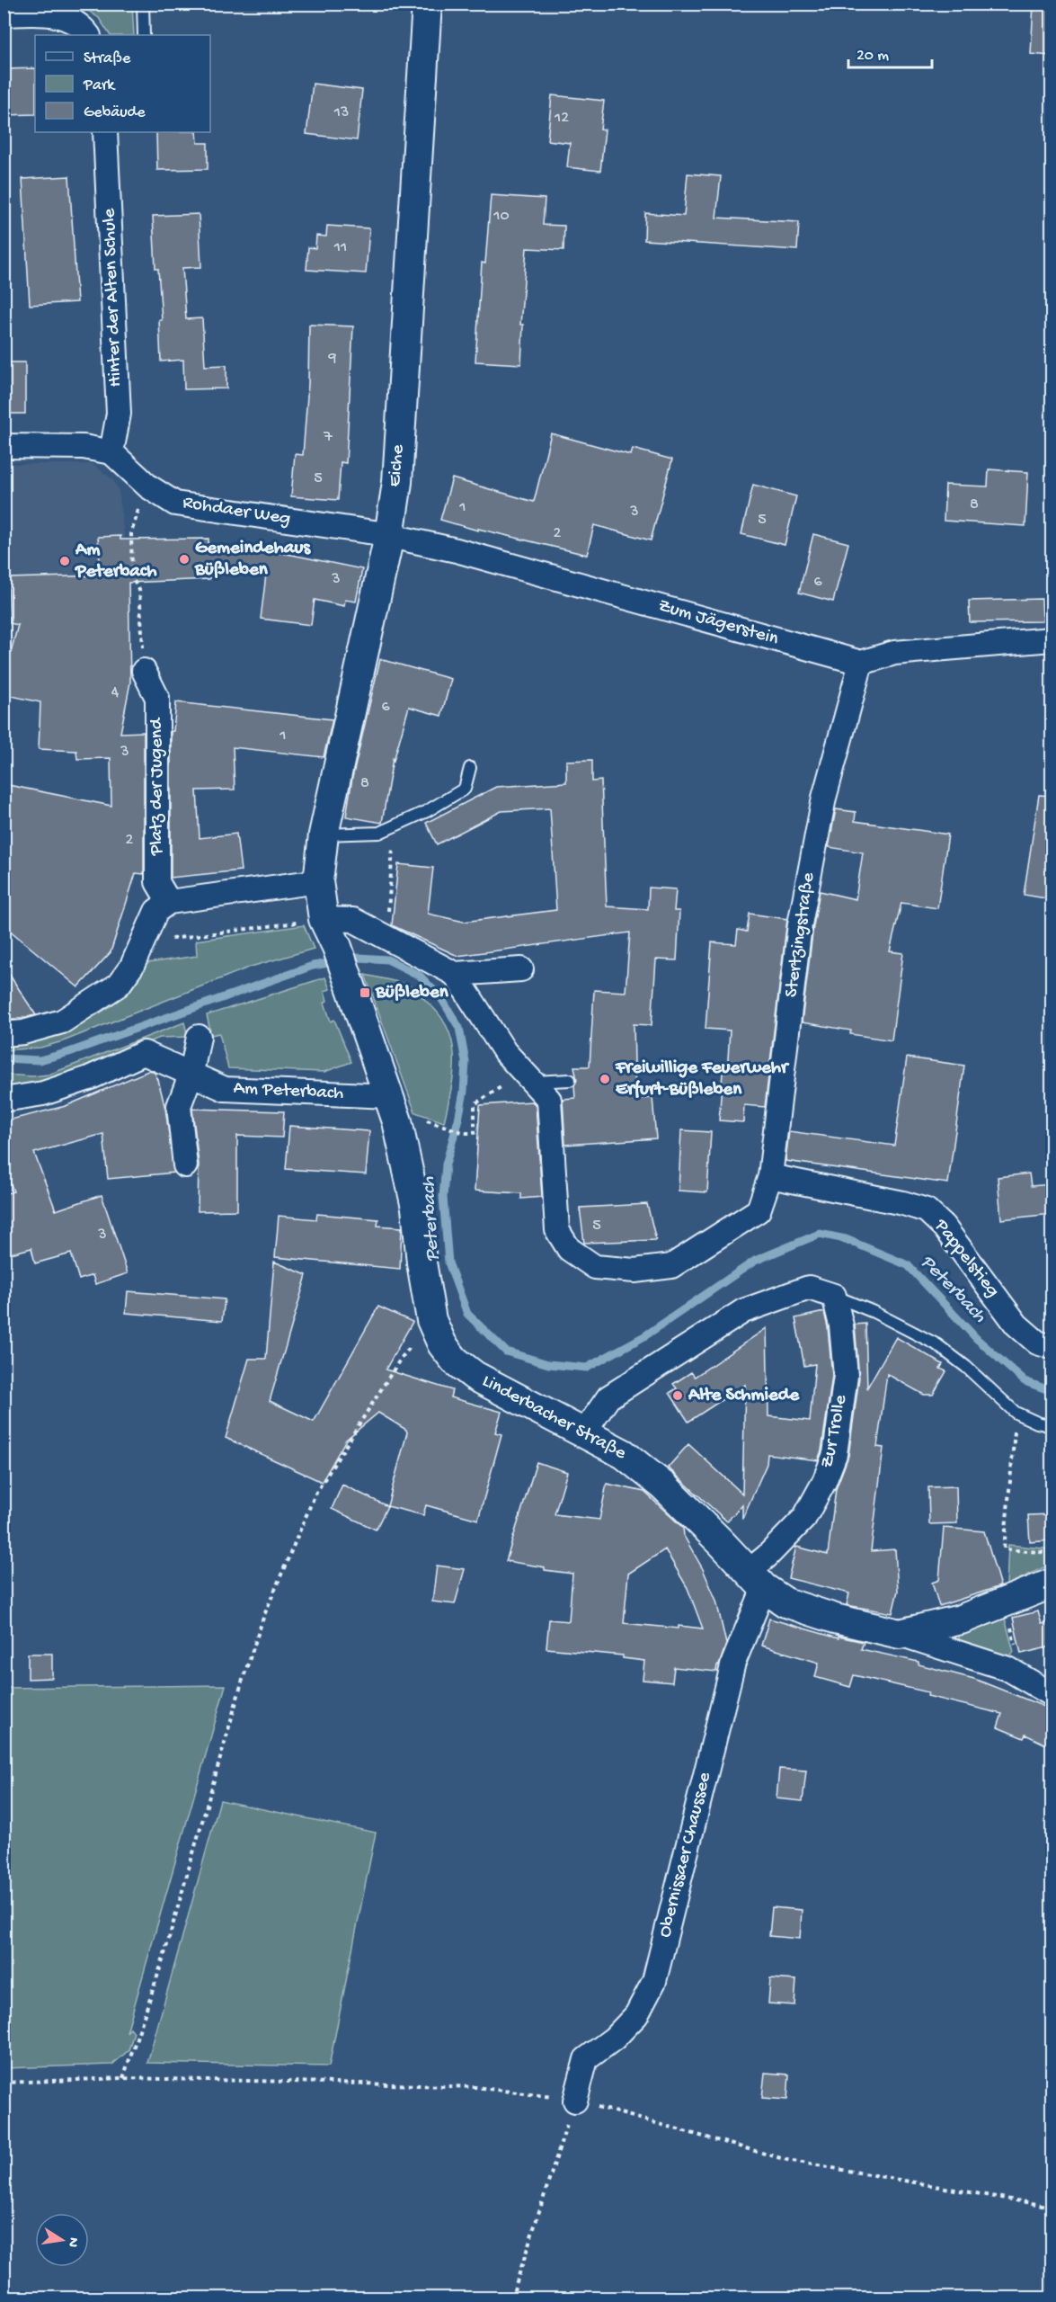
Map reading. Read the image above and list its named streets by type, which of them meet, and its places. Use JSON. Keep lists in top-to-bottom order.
{
  "streets": {
    "street": [
      "Hinter der Alten Schule",
      "Eiche",
      "Rohdaer Weg",
      "Zum Jägerstein",
      "Platz der Jugend",
      "Stertzingstraße",
      "Am Peterbach",
      "Pappelstieg",
      "Linderbacher Straße",
      "Zur Trolle",
      "Obernissaer Chaussee"
    ]
  },
  "crossings": [
    ["Hinter der Alten Schule", "Rohdaer Weg"],
    ["Eiche", "Rohdaer Weg"],
    ["Eiche", "Zum Jägerstein"],
    ["Eiche", "Linderbacher Straße"],
    ["Rohdaer Weg", "Zum Jägerstein"],
    ["Zum Jägerstein", "Stertzingstraße"],
    ["Stertzingstraße", "Pappelstieg"],
    ["Am Peterbach", "Linderbacher Straße"],
    ["Linderbacher Straße", "Zur Trolle"],
    ["Linderbacher Straße", "Obernissaer Chaussee"],
    ["Zur Trolle", "Obernissaer Chaussee"]
  ],
  "water": ["Peterbach"],
  "places": {
    "other": [
      "Gemeindehaus Büßleben",
      "Am Peterbach",
      "Freiwillige Feuerwehr Erfurt-Büßleben",
      "Alte Schmiede"
    ],
    "transit": ["Büßleben"]
  },
  "house_numbers": [
    "13",
    "12",
    "10",
    "11",
    "9",
    "7",
    "5",
    "8",
    "1",
    "3",
    "5",
    "2",
    "3",
    "6",
    "4",
    "6",
    "1",
    "3",
    "8",
    "2",
    "5",
    "3"
  ],
  "legend": ["Straße", "Park", "Gebäude"],
  "scale_bar": "20 m",
  "north": "right"
}
